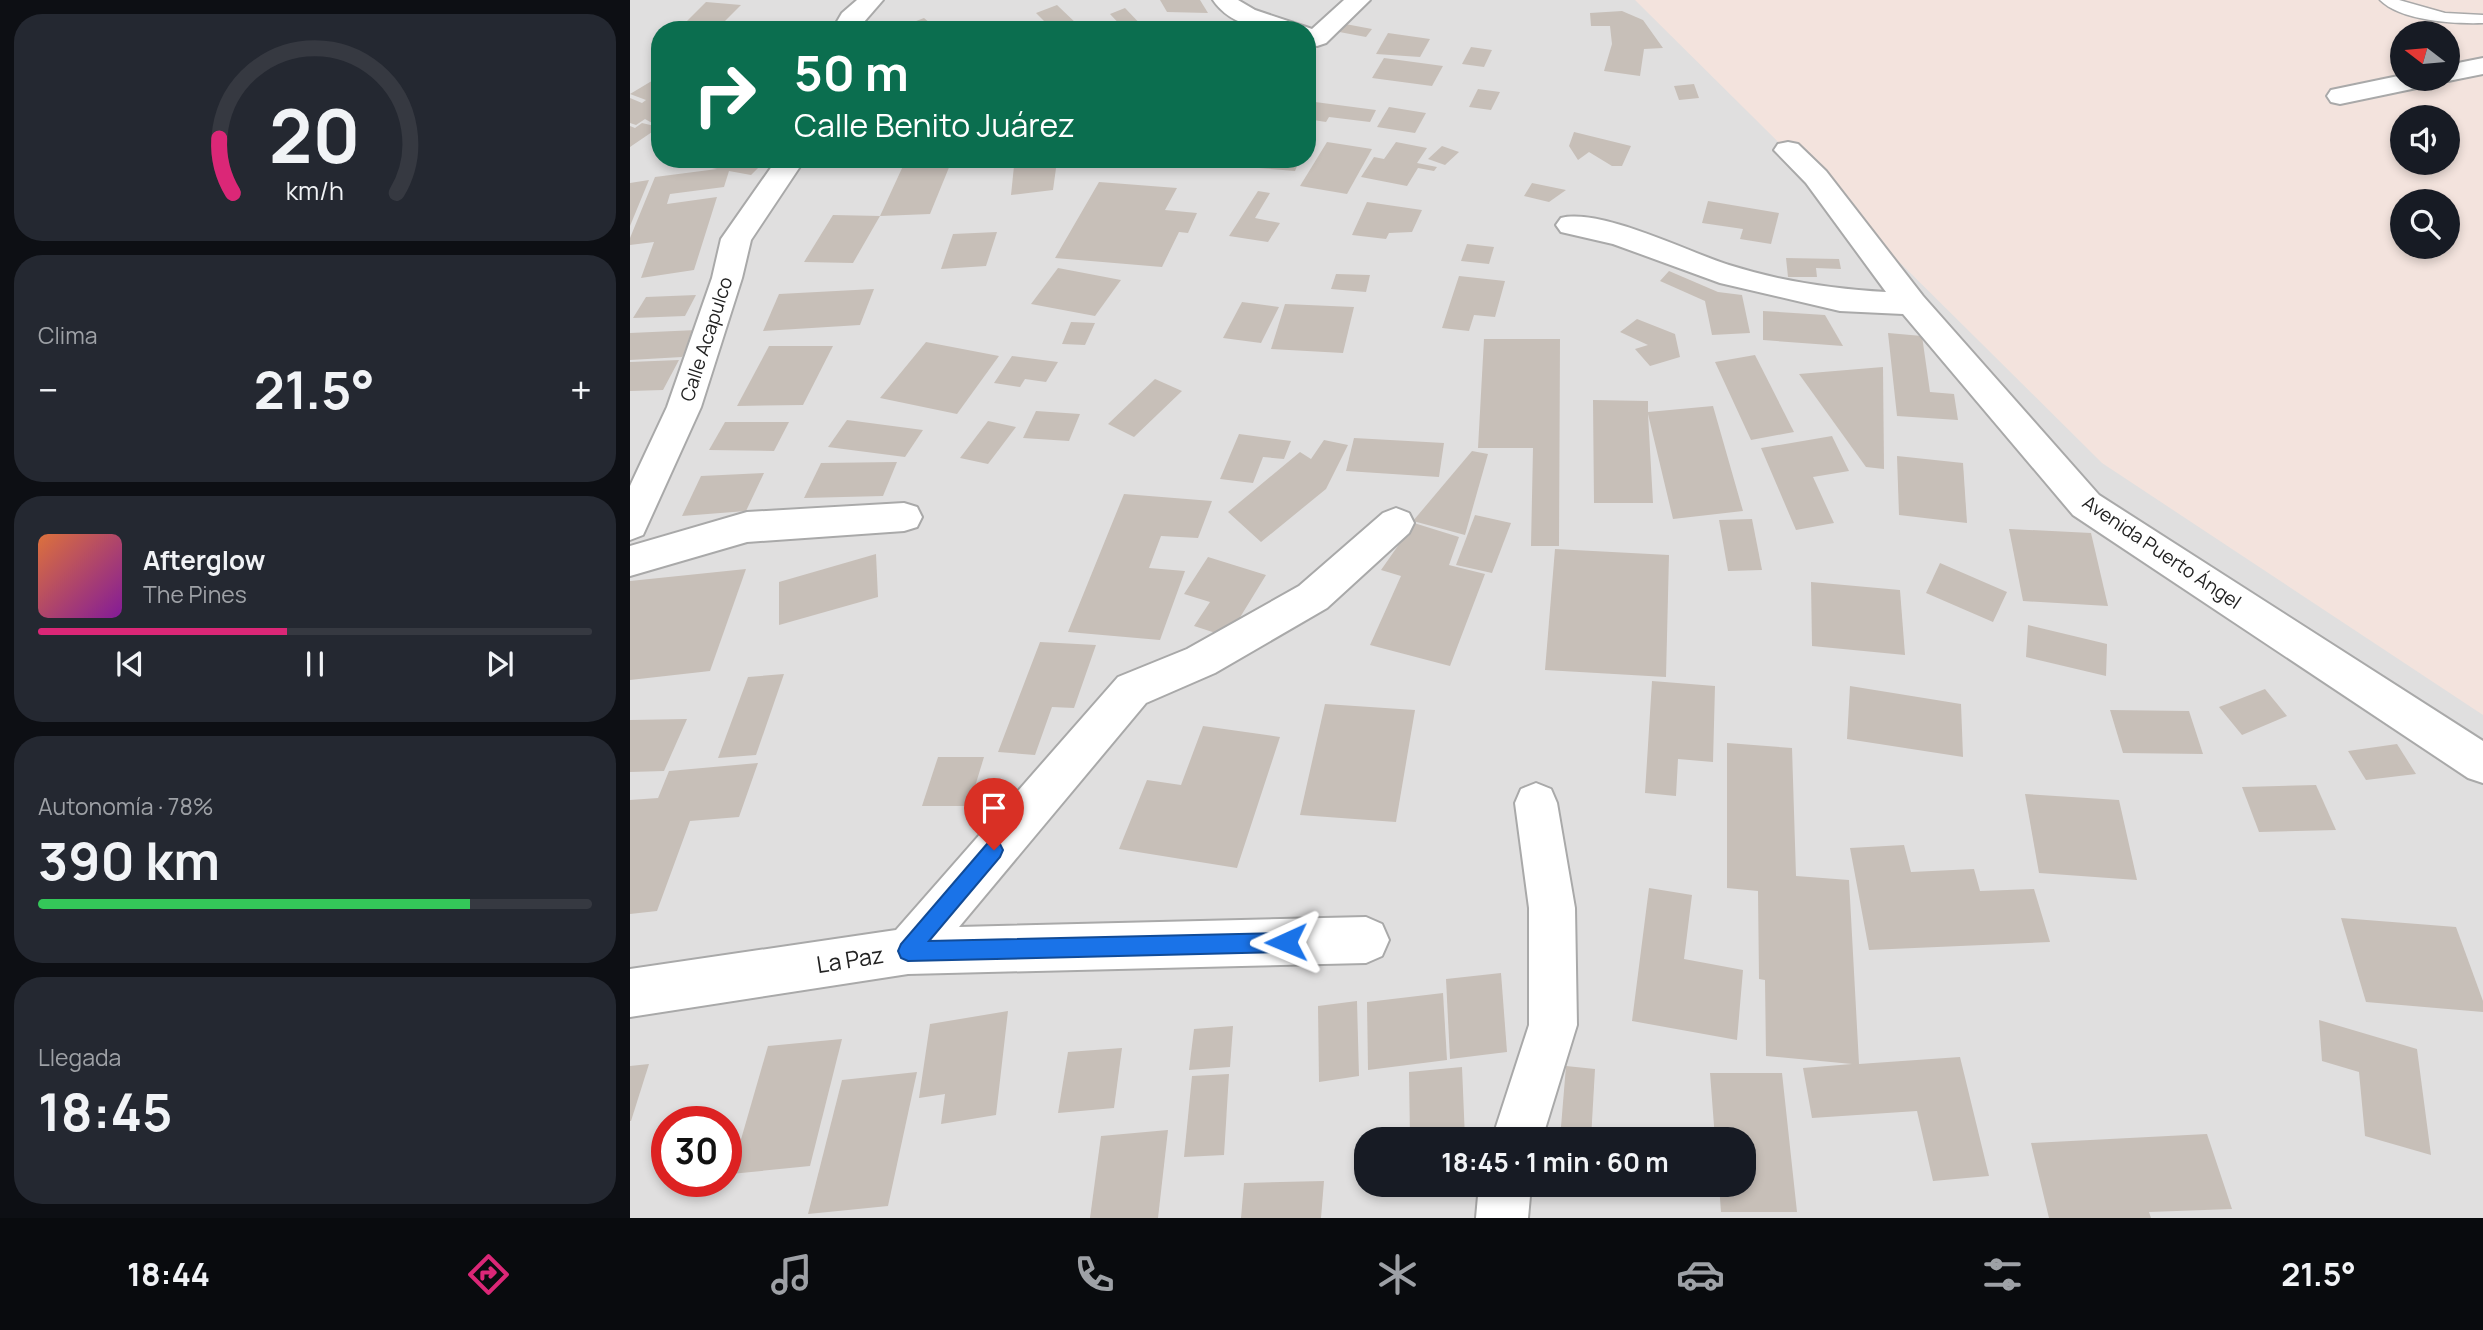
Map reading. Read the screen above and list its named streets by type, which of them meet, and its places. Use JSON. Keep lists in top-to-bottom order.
{
  "streets": {
    "street": ["Calle Acapulco", "Avenida Puerto Ángel", "La Paz"]
  },
  "north": "left",
  "page": {
    "turn": ["50 m", "Calle Benito Juárez"],
    "tile": [
      "Clima",
      ["Autonomía · 78%", "390 km"],
      ["Llegada", "18:45"]
    ],
    "heat": ["−", "21.5°", "+"],
    "song": ["Afterglow", "The Pines"],
    "limit": "30",
    "trip": "18:45 · 1 min · 60 m",
    "tabs": ["18:44", "21.5°"],
    "gauge": ["20", "km/h"]
  }
}
